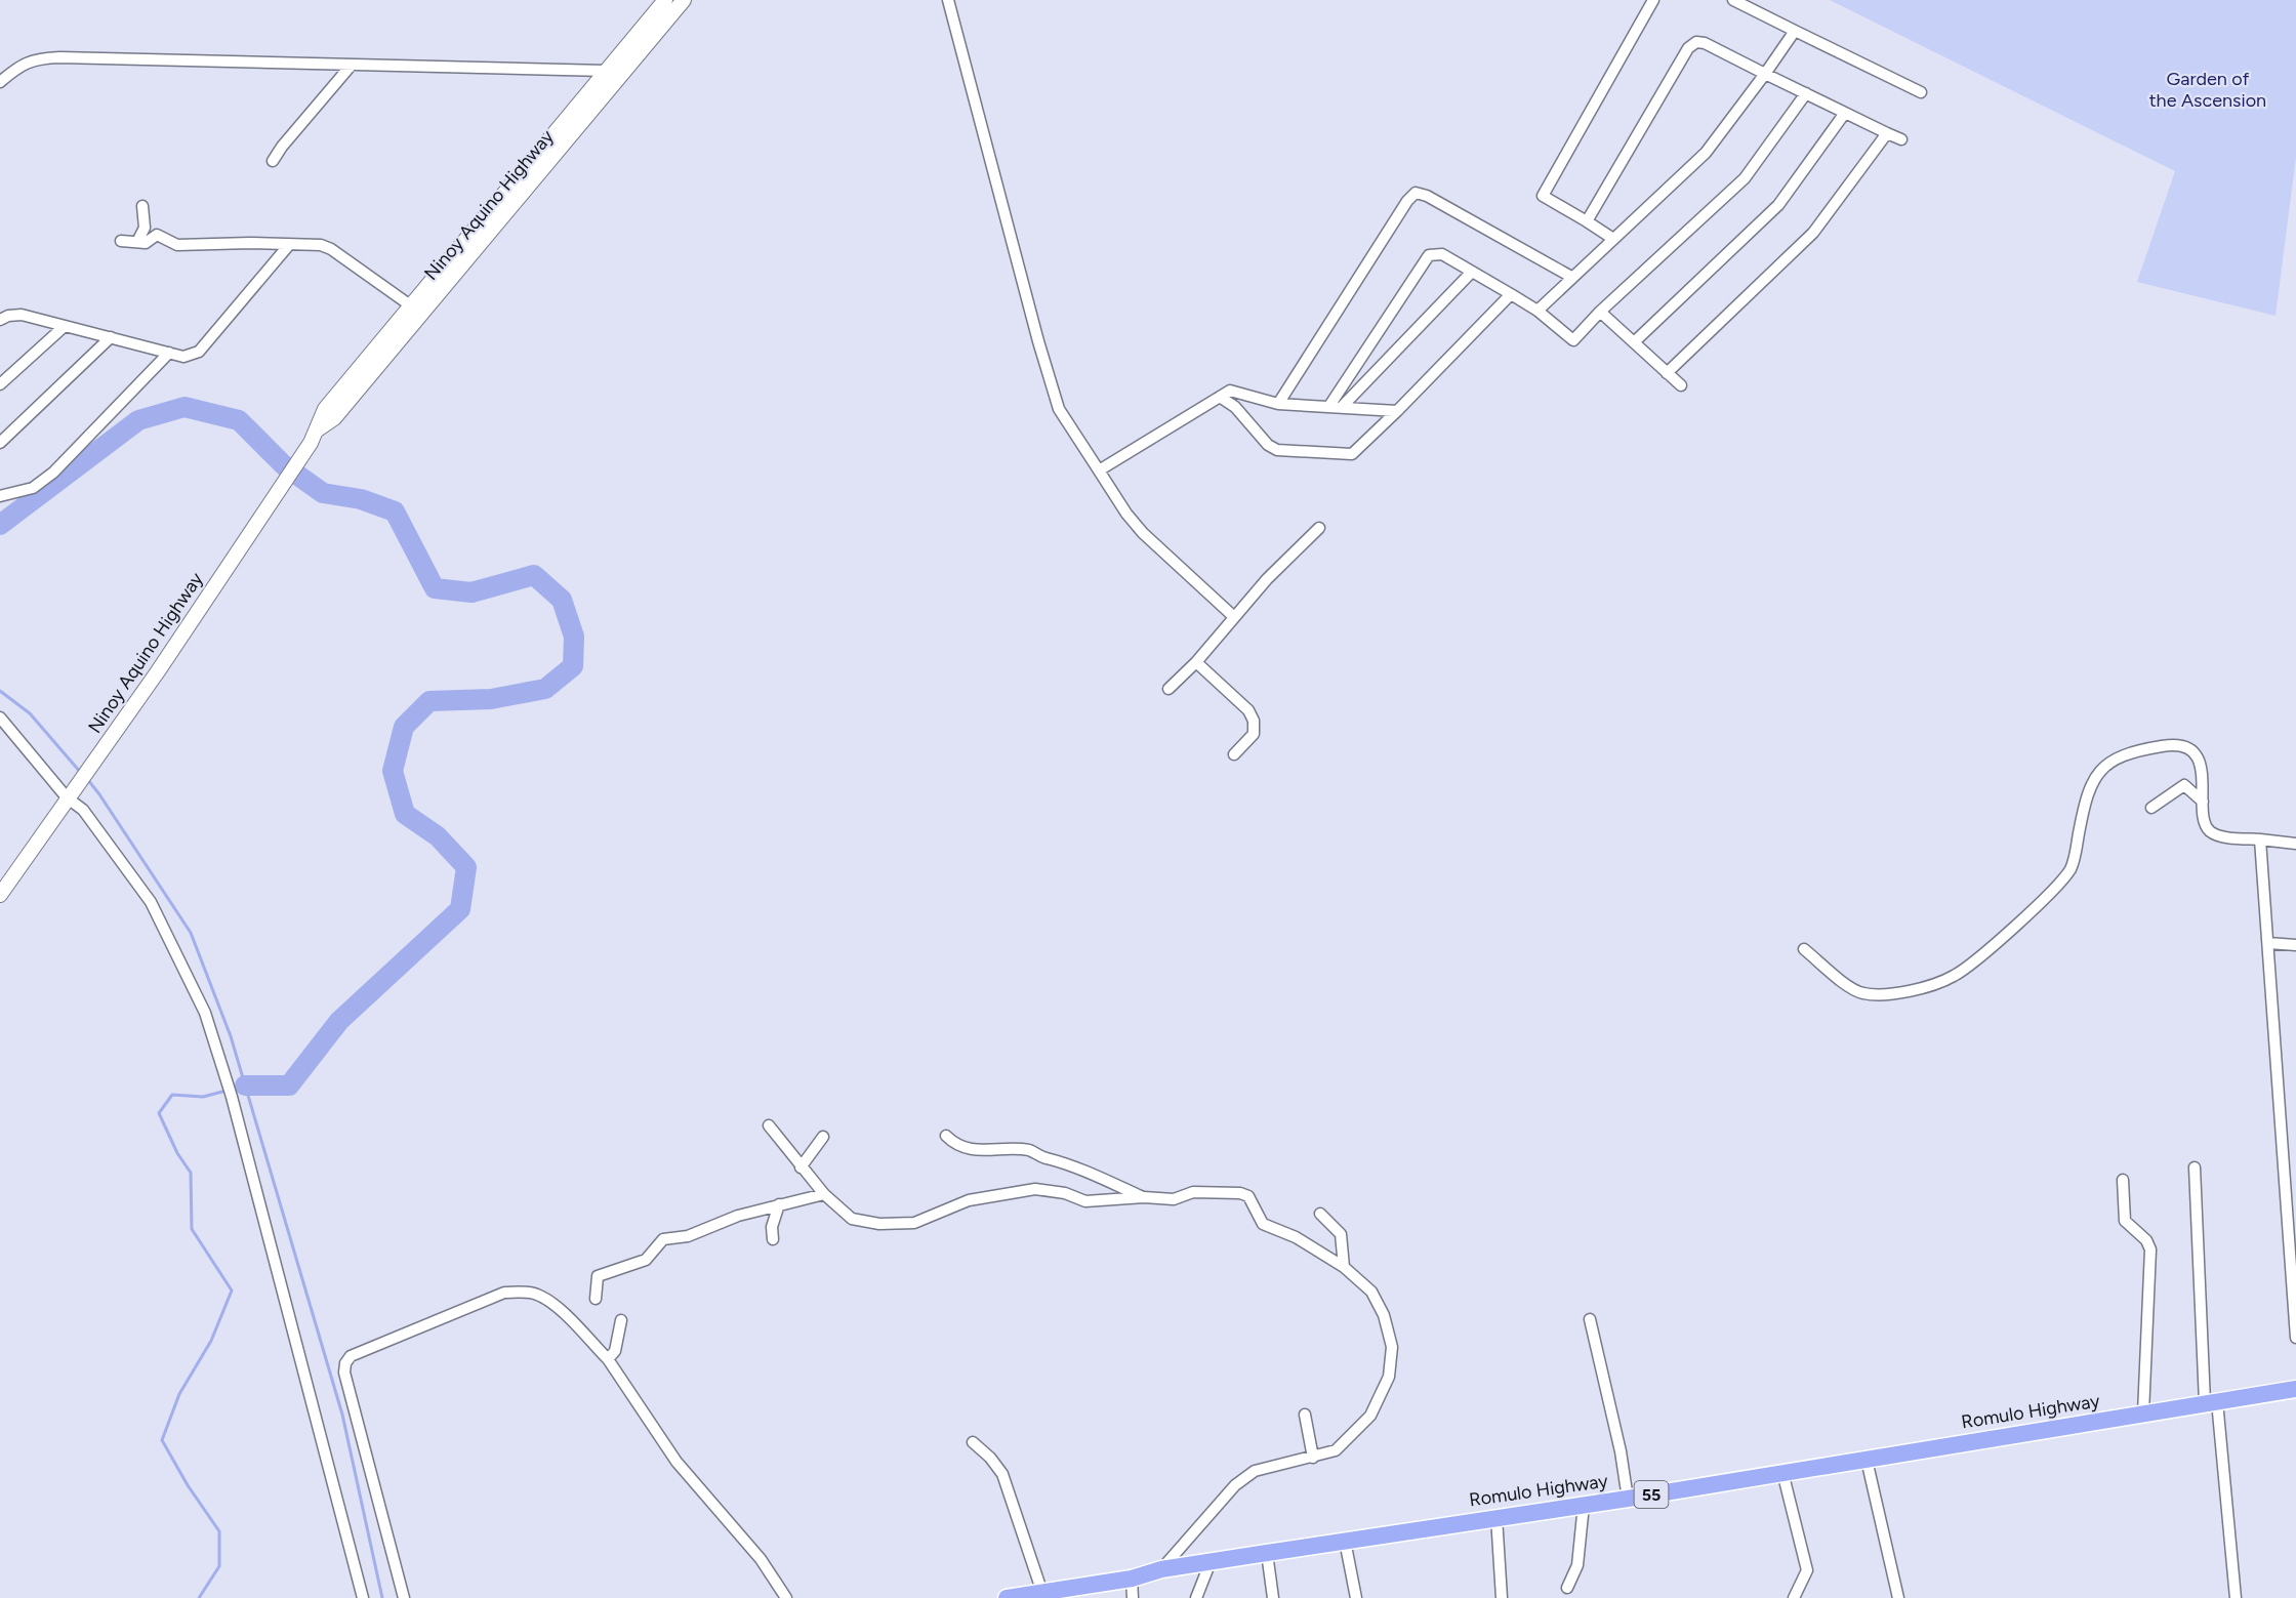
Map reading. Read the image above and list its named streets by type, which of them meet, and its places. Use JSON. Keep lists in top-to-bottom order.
{
  "streets": {
    "highway": ["Romulo Highway", "55"],
    "main road": ["Ninoy Aquino Highway"]
  },
  "parks": ["Garden of the Ascension"]
}
